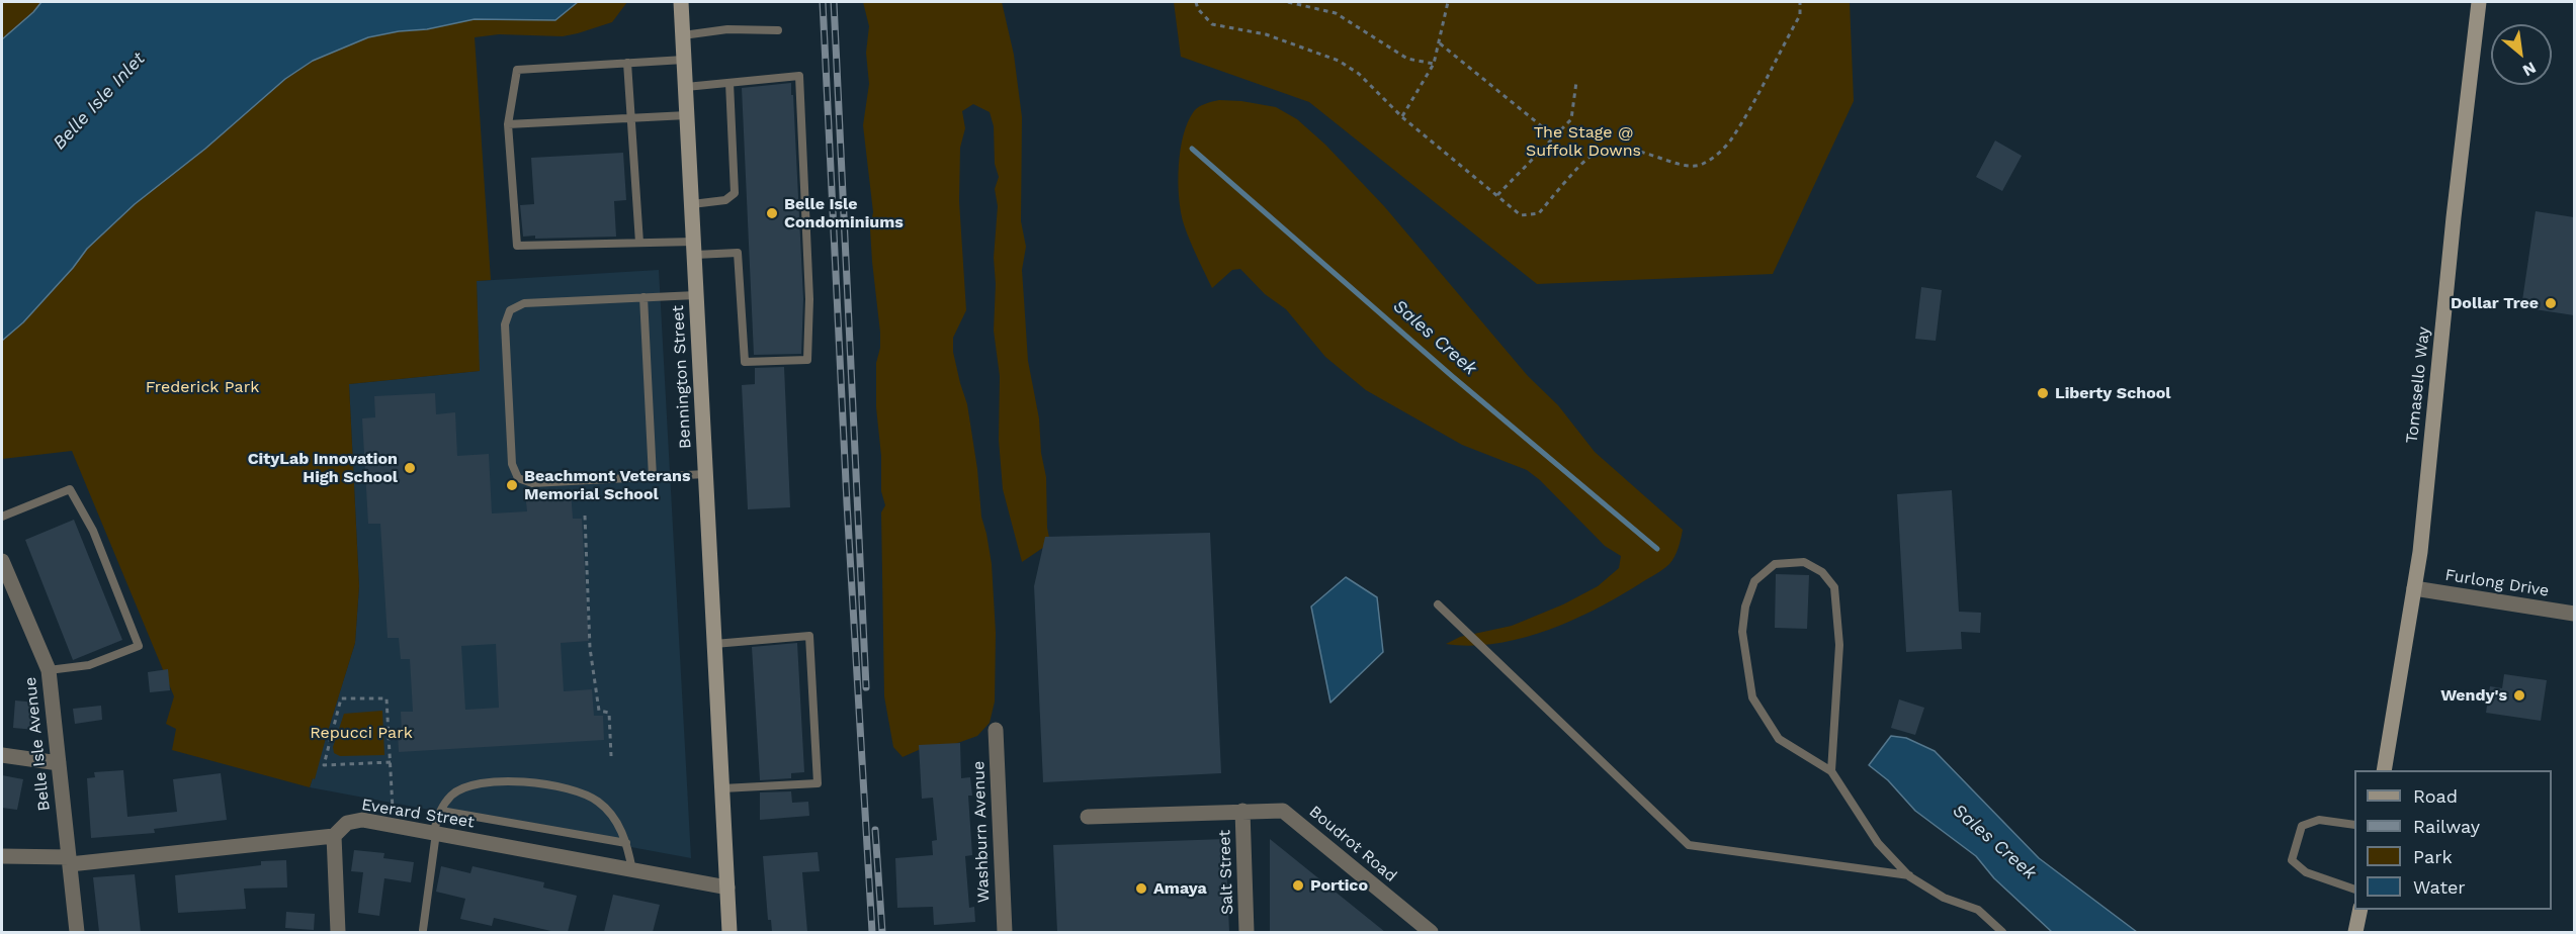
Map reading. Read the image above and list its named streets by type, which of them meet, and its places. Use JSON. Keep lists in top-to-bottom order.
{
  "streets": {
    "main road": ["Bennington Street", "Tomasello Way"],
    "street": [
      "Furlong Drive",
      "Belle Isle Avenue",
      "Everard Street",
      "Washburn Avenue",
      "Boudrot Road",
      "Salt Street"
    ]
  },
  "crossings": [
    ["Bennington Street", "Everard Street"],
    ["Tomasello Way", "Furlong Drive"],
    ["Belle Isle Avenue", "Everard Street"],
    ["Boudrot Road", "Salt Street"]
  ],
  "water": ["Belle Isle Inlet", "Sales Creek"],
  "parks": ["The Stage @ Suffolk Downs", "Frederick Park", "Repucci Park"],
  "places": [
    "Belle Isle Condominiums",
    "Dollar Tree",
    "Liberty School",
    "CityLab Innovation High School",
    "Beachmont Veterans Memorial School",
    "Wendy's",
    "Portico",
    "Amaya"
  ],
  "legend": [
    "Road",
    "Railway",
    "Park",
    "Water"
  ],
  "north": "bottom right"
}
